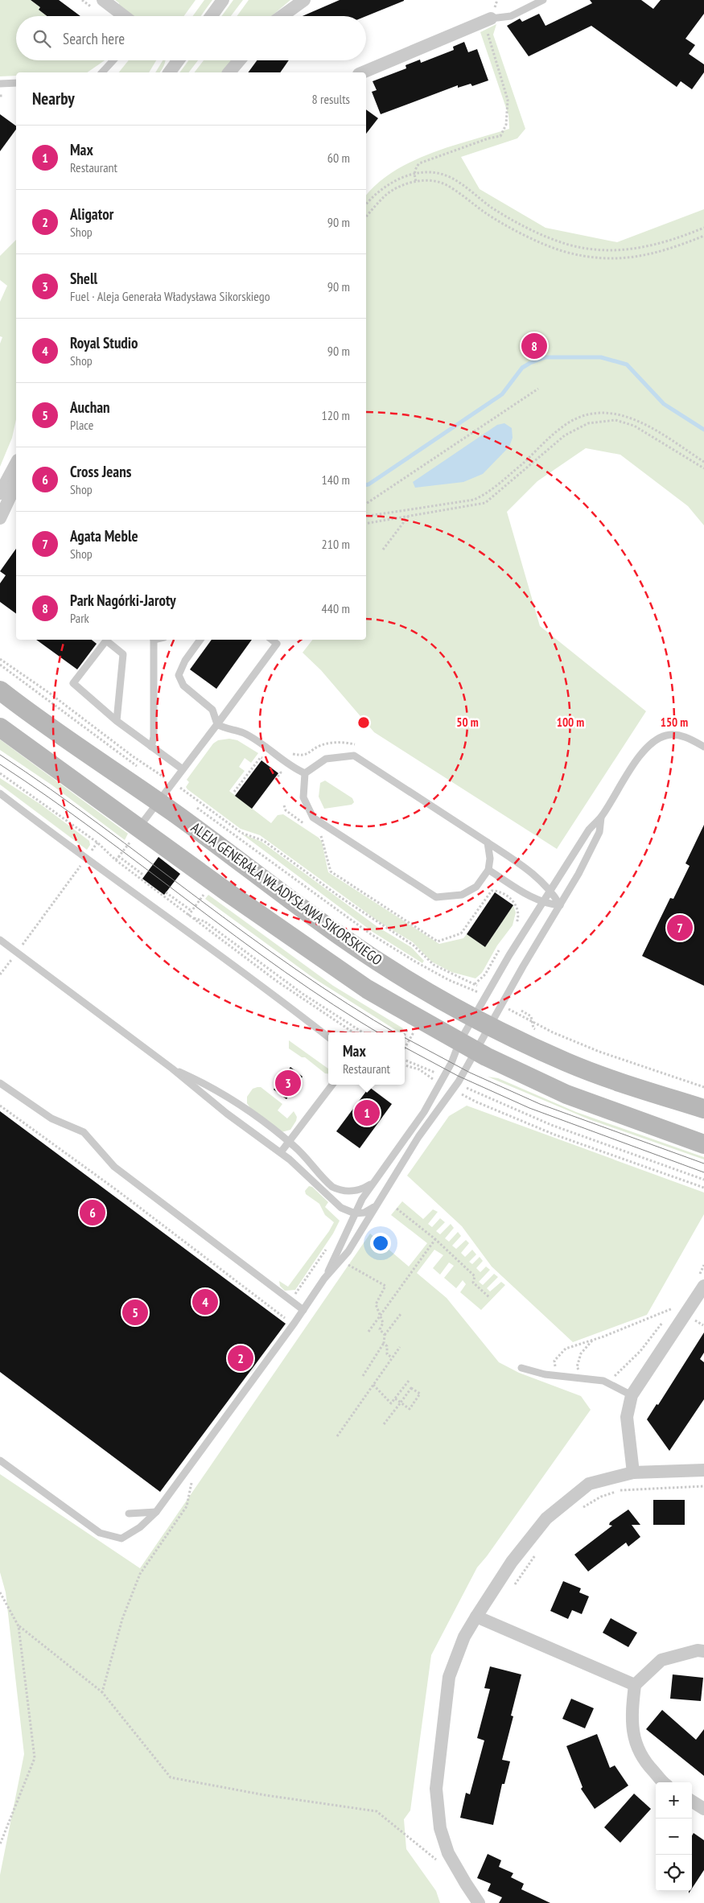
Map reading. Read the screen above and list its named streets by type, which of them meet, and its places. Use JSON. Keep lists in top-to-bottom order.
{
  "streets": {
    "main road": ["ALEJA GENERAŁA WŁADYSŁAWA SIKORSKIEGO"]
  },
  "page": {
    "search": "Search here",
    "heading": ["Nearby", "8 results"],
    "list": [
      {
        "mark": "1",
        "name": "Max",
        "note": "Restaurant",
        "value": "60 m"
      },
      {
        "mark": "2",
        "name": "Aligator",
        "note": "Shop",
        "value": "90 m"
      },
      {
        "mark": "3",
        "name": "Shell",
        "note": "Fuel · Aleja Generała Władysława Sikorskiego",
        "value": "90 m"
      },
      {
        "mark": "4",
        "name": "Royal Studio",
        "note": "Shop",
        "value": "90 m"
      },
      {
        "mark": "5",
        "name": "Auchan",
        "note": "Place",
        "value": "120 m"
      },
      {
        "mark": "6",
        "name": "Cross Jeans",
        "note": "Shop",
        "value": "140 m"
      },
      {
        "mark": "7",
        "name": "Agata Meble",
        "note": "Shop",
        "value": "210 m"
      },
      {
        "mark": "8",
        "name": "Park Nagórki-Jaroty",
        "note": "Park",
        "value": "440 m"
      }
    ],
    "pins": [
      "8",
      "7",
      "3",
      "1",
      "6",
      "4",
      "5",
      "2"
    ],
    "popup": ["Max", "Restaurant"],
    "map_buttons": ["+", "−"]
  },
  "rings": ["50 m", "100 m", "150 m"]
}
